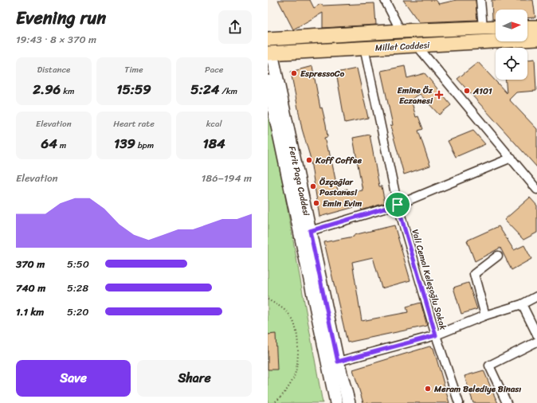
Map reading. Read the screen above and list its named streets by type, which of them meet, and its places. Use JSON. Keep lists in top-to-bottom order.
{
  "streets": {
    "main road": ["Millet Caddesi", "Ferit Paşa Caddesi"],
    "street": ["Vali Cemal Keleşoğlu Sokak"]
  },
  "crossings": [
    ["Millet Caddesi", "Ferit Paşa Caddesi"],
    ["Millet Caddesi", "Vali Cemal Keleşoğlu Sokak"]
  ],
  "places": {
    "other": [
      "EspressoCo",
      "A101",
      "Koff Coffee",
      "Özçağlar Pastanesi",
      "Emin Evim",
      "Meram Belediye Binası"
    ],
    "health": ["Emine Öz Eczanesi"]
  },
  "north": "right",
  "page": {
    "heading": ["Evening run", "19:43 · 8 × 370 m"],
    "stats": [
      ["Distance", "2.96 km"],
      ["Time", "15:59"],
      ["Pace", "5:24 /km"],
      ["Elevation", "64 m"],
      ["Heart rate", "139 bpm"],
      ["kcal", "184"]
    ],
    "chart": ["Elevation", "186–194 m"],
    "list": [
      {
        "name": "370 m",
        "note": "5:50"
      },
      {
        "name": "740 m",
        "note": "5:28"
      },
      {
        "name": "1.1 km",
        "note": "5:20"
      }
    ],
    "buttons": ["Save", "Share"]
  }
}
